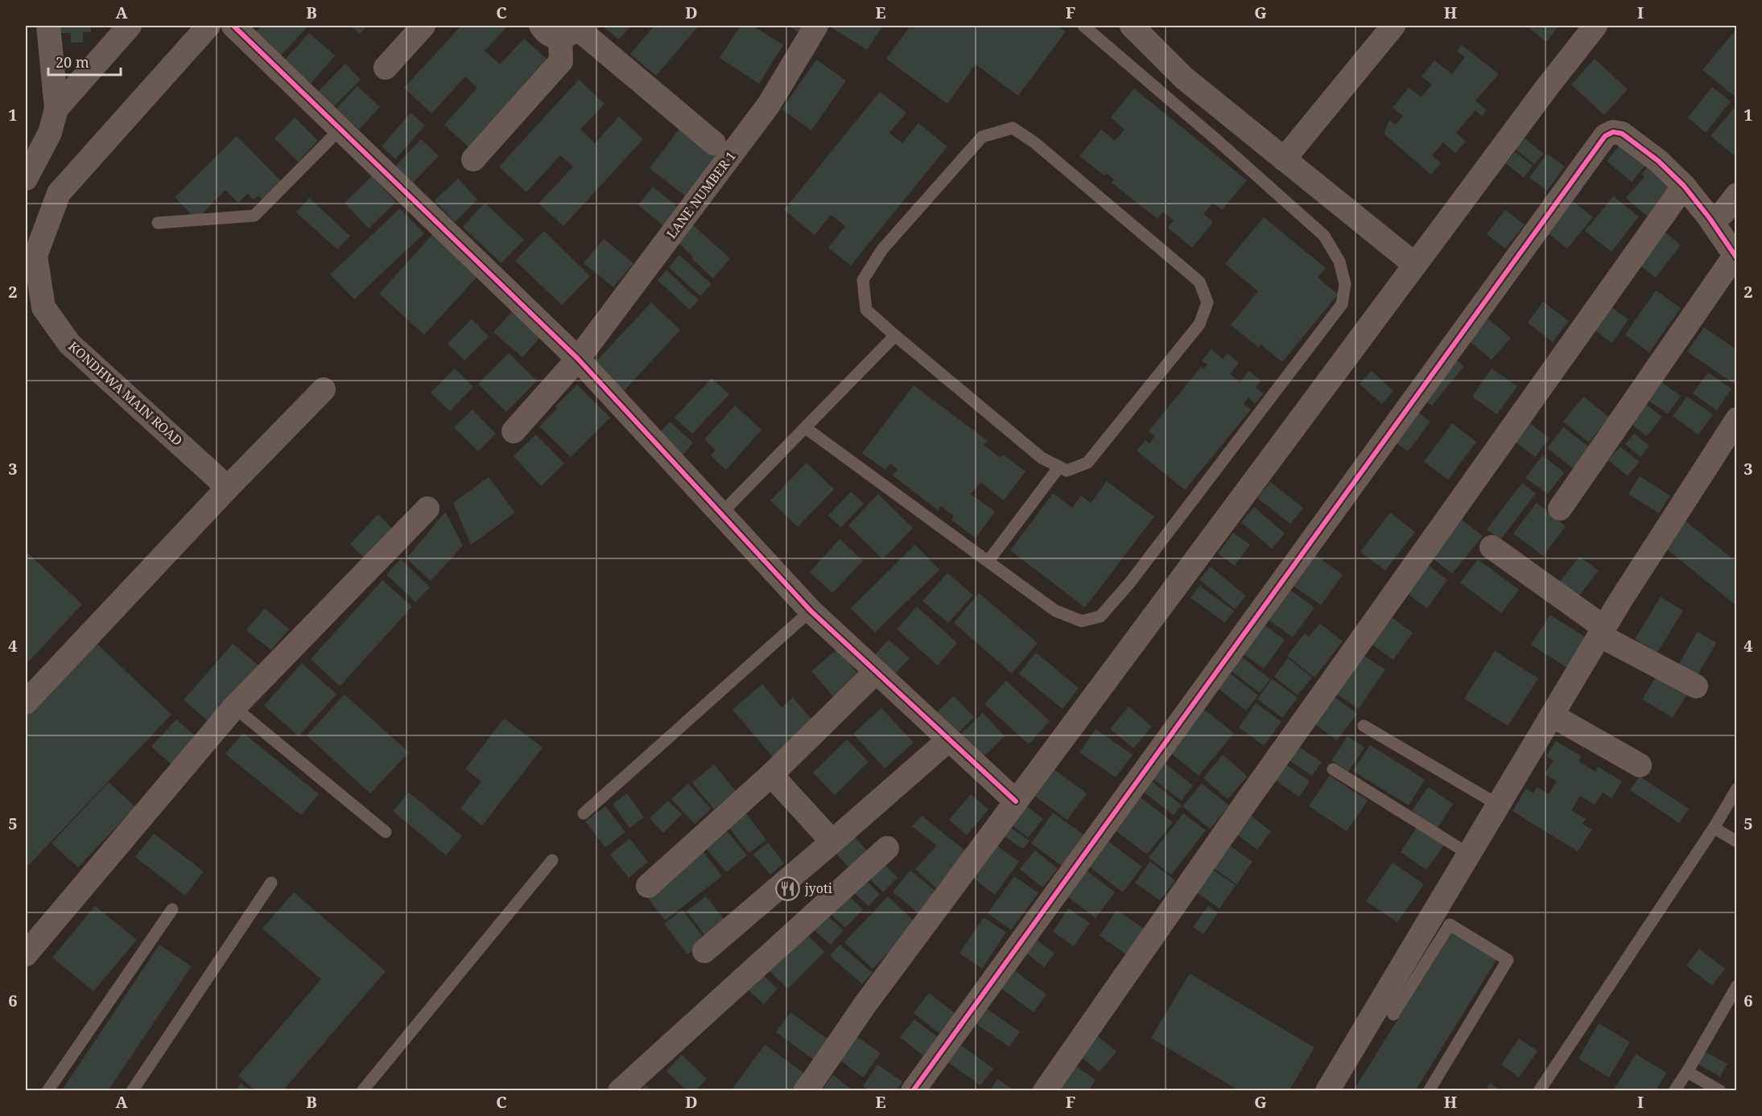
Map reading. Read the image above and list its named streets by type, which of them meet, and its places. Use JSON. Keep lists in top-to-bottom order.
{
  "streets": {
    "street": ["LANE NUMBER 1", "KONDHWA MAIN ROAD"]
  },
  "places": {
    "restaurant": ["jyoti"]
  },
  "scale_bar": "20 m",
  "grid": {
    "columns": [
      "A",
      "B",
      "C",
      "D",
      "E",
      "F",
      "G",
      "H",
      "I"
    ],
    "rows": [
      "1",
      "2",
      "3",
      "4",
      "5",
      "6"
    ]
  }
}
